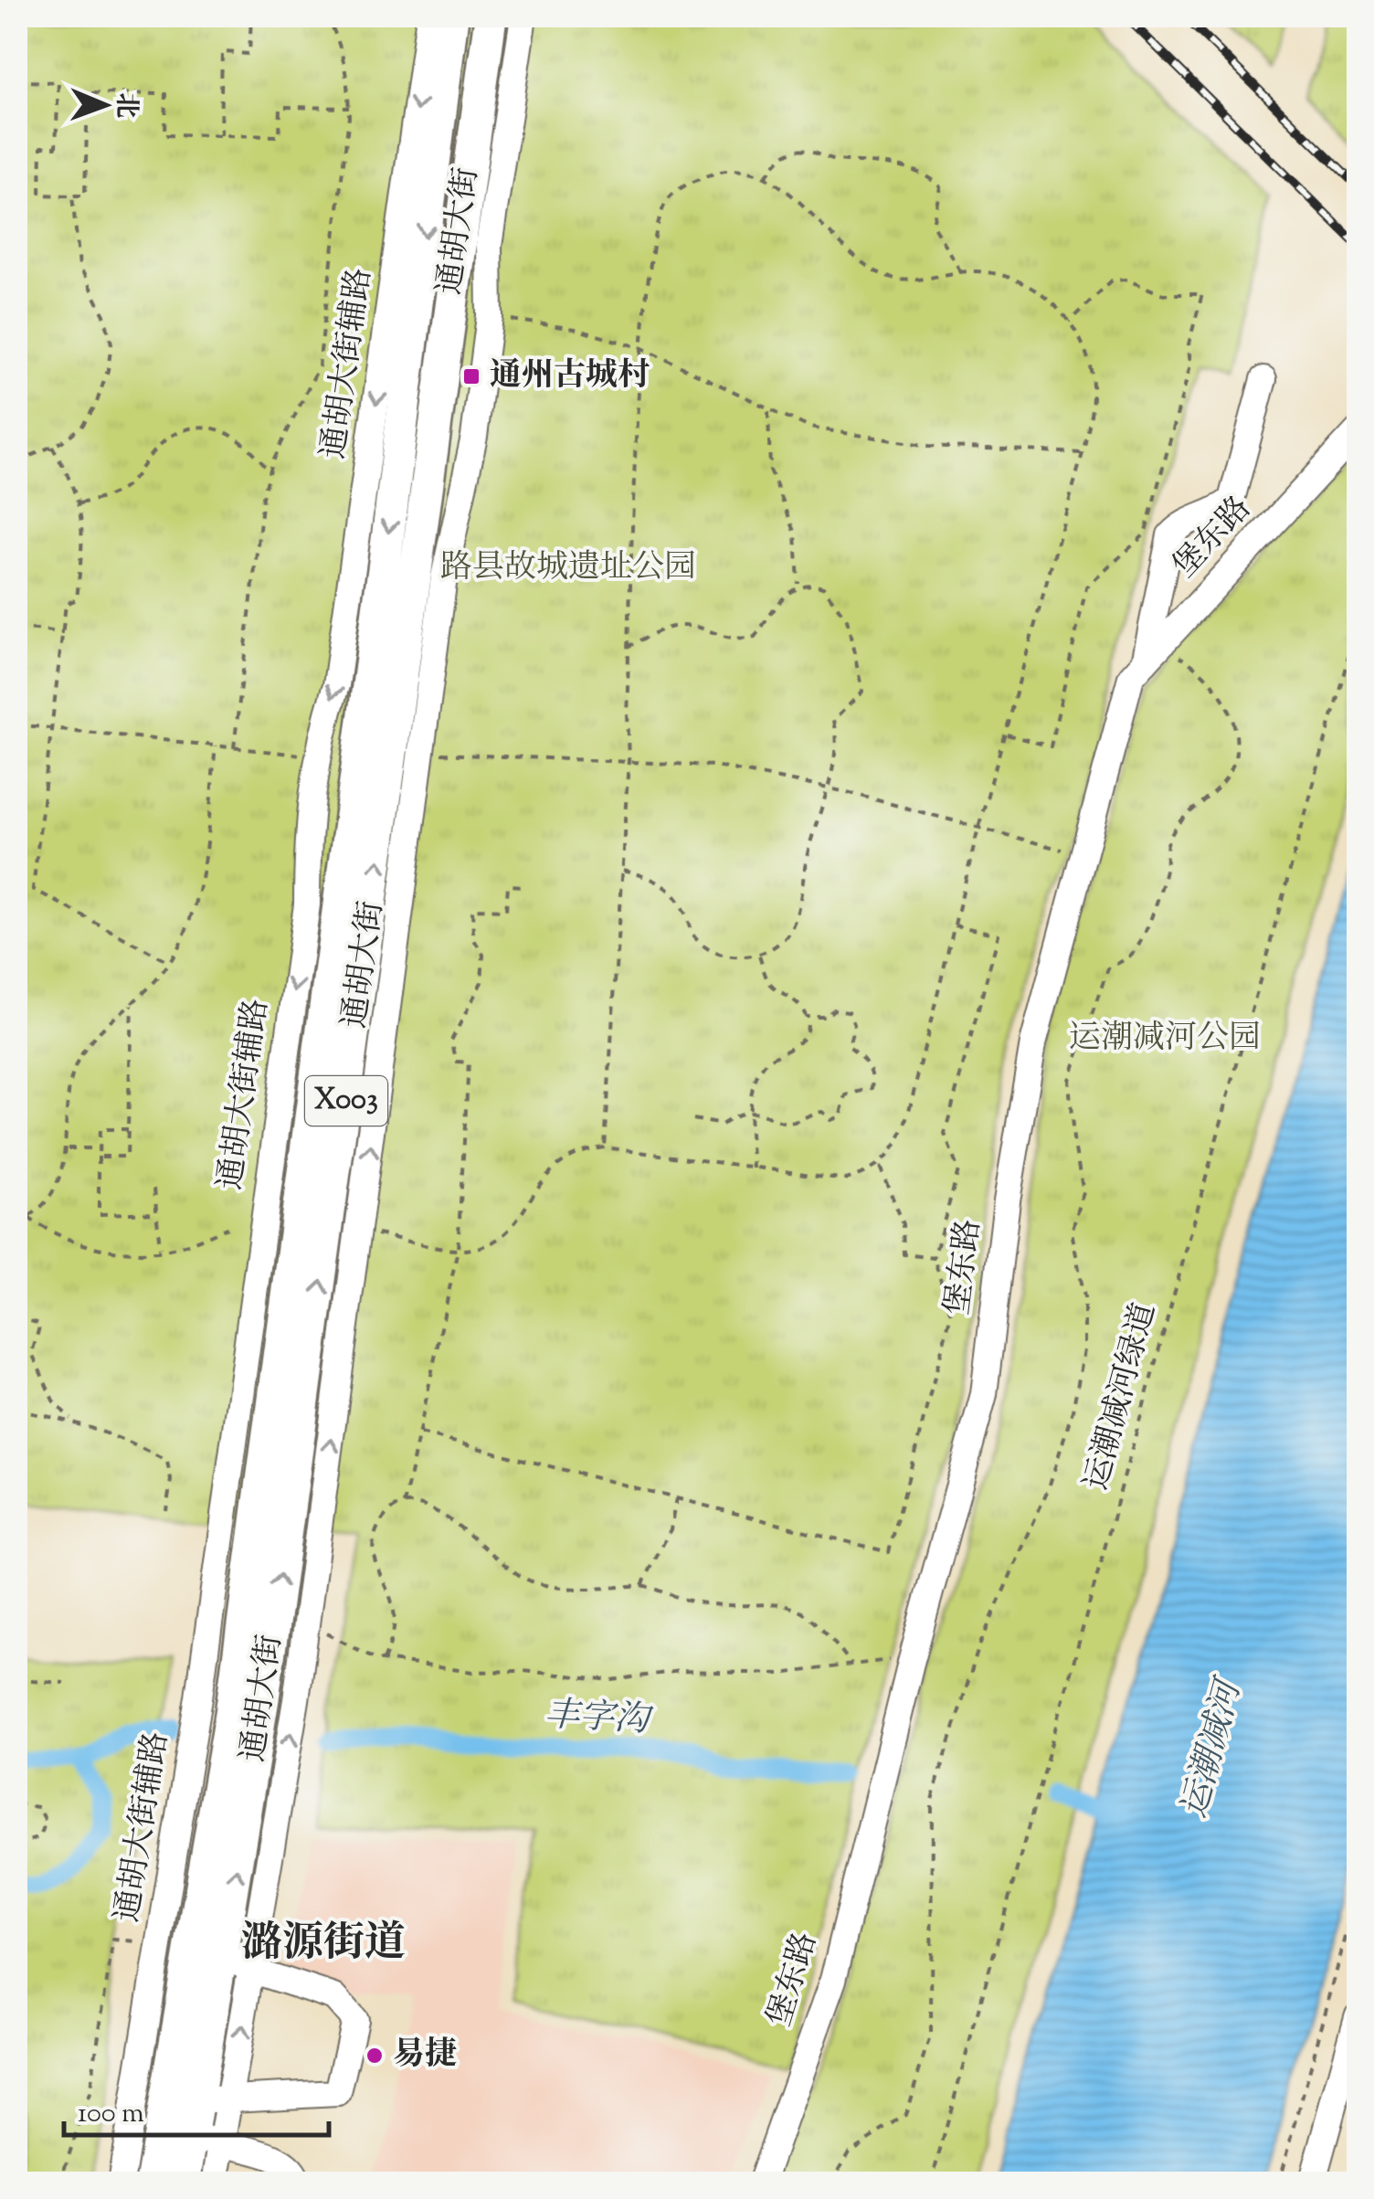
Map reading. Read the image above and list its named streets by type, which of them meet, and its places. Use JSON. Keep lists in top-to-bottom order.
{
  "streets": {
    "main road": ["通胡大街", "X003"],
    "street": ["通胡大街辅路", "堡东路"],
    "path": ["运潮减河绿道"]
  },
  "districts": ["潞源街道"],
  "water": ["丰字沟", "运潮减河"],
  "parks": ["路县故城遗址公园", "运潮减河公园"],
  "places": {
    "transit": ["通州古城村"],
    "other": ["易捷"]
  },
  "scale_bar": "100 m",
  "north": "right"
}
